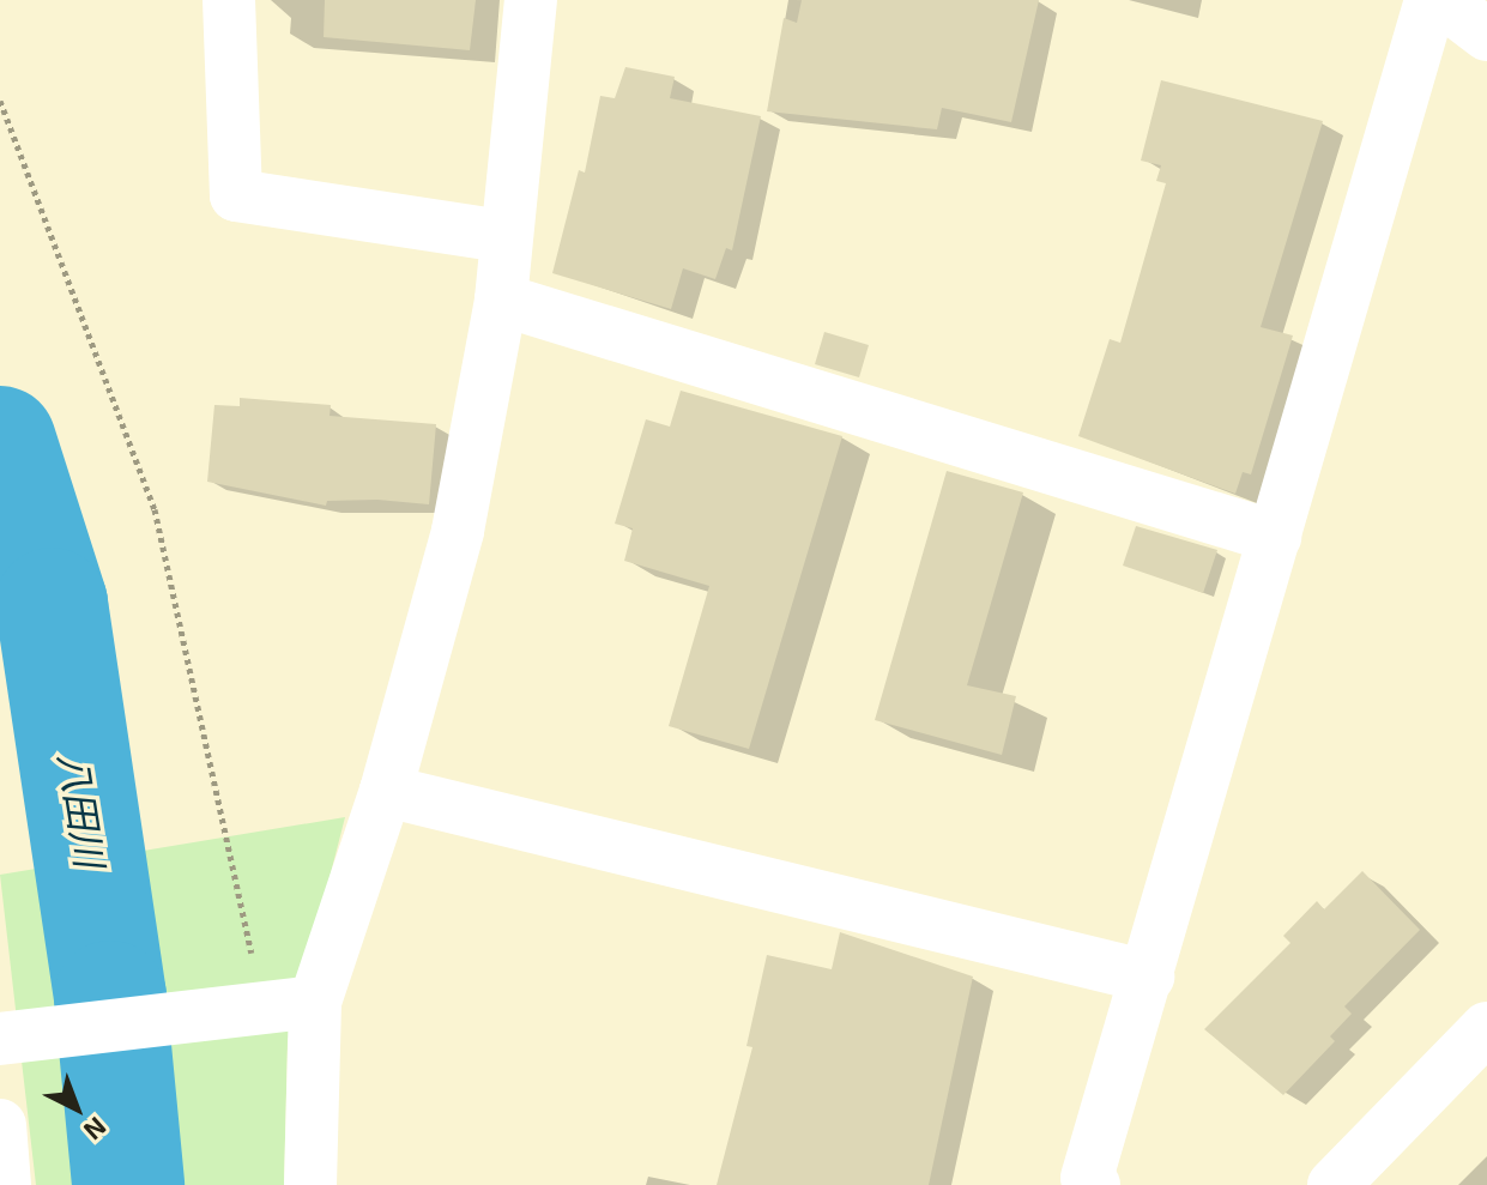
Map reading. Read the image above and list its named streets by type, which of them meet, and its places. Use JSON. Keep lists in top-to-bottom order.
{
  "water": ["八田川"],
  "north": "bottom right"
}
